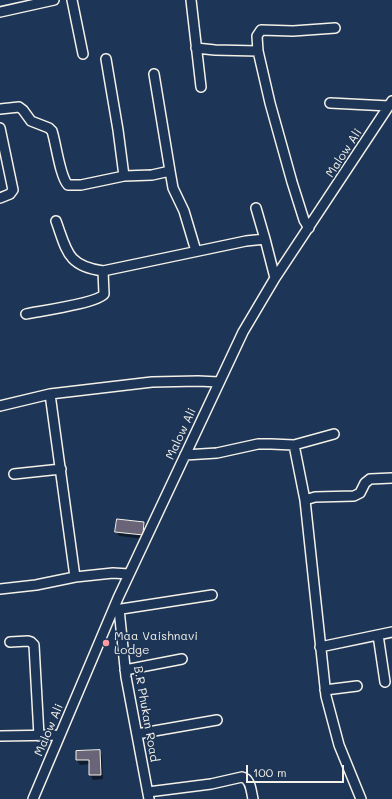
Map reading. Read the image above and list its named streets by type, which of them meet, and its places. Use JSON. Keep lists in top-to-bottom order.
{
  "streets": {
    "street": ["Malow Ali", "B.R Phukan Road"]
  },
  "crossings": [
    ["Malow Ali", "B.R Phukan Road"]
  ],
  "places": ["Maa Vaishnavi Lodge"],
  "scale_bar": "100 m"
}
